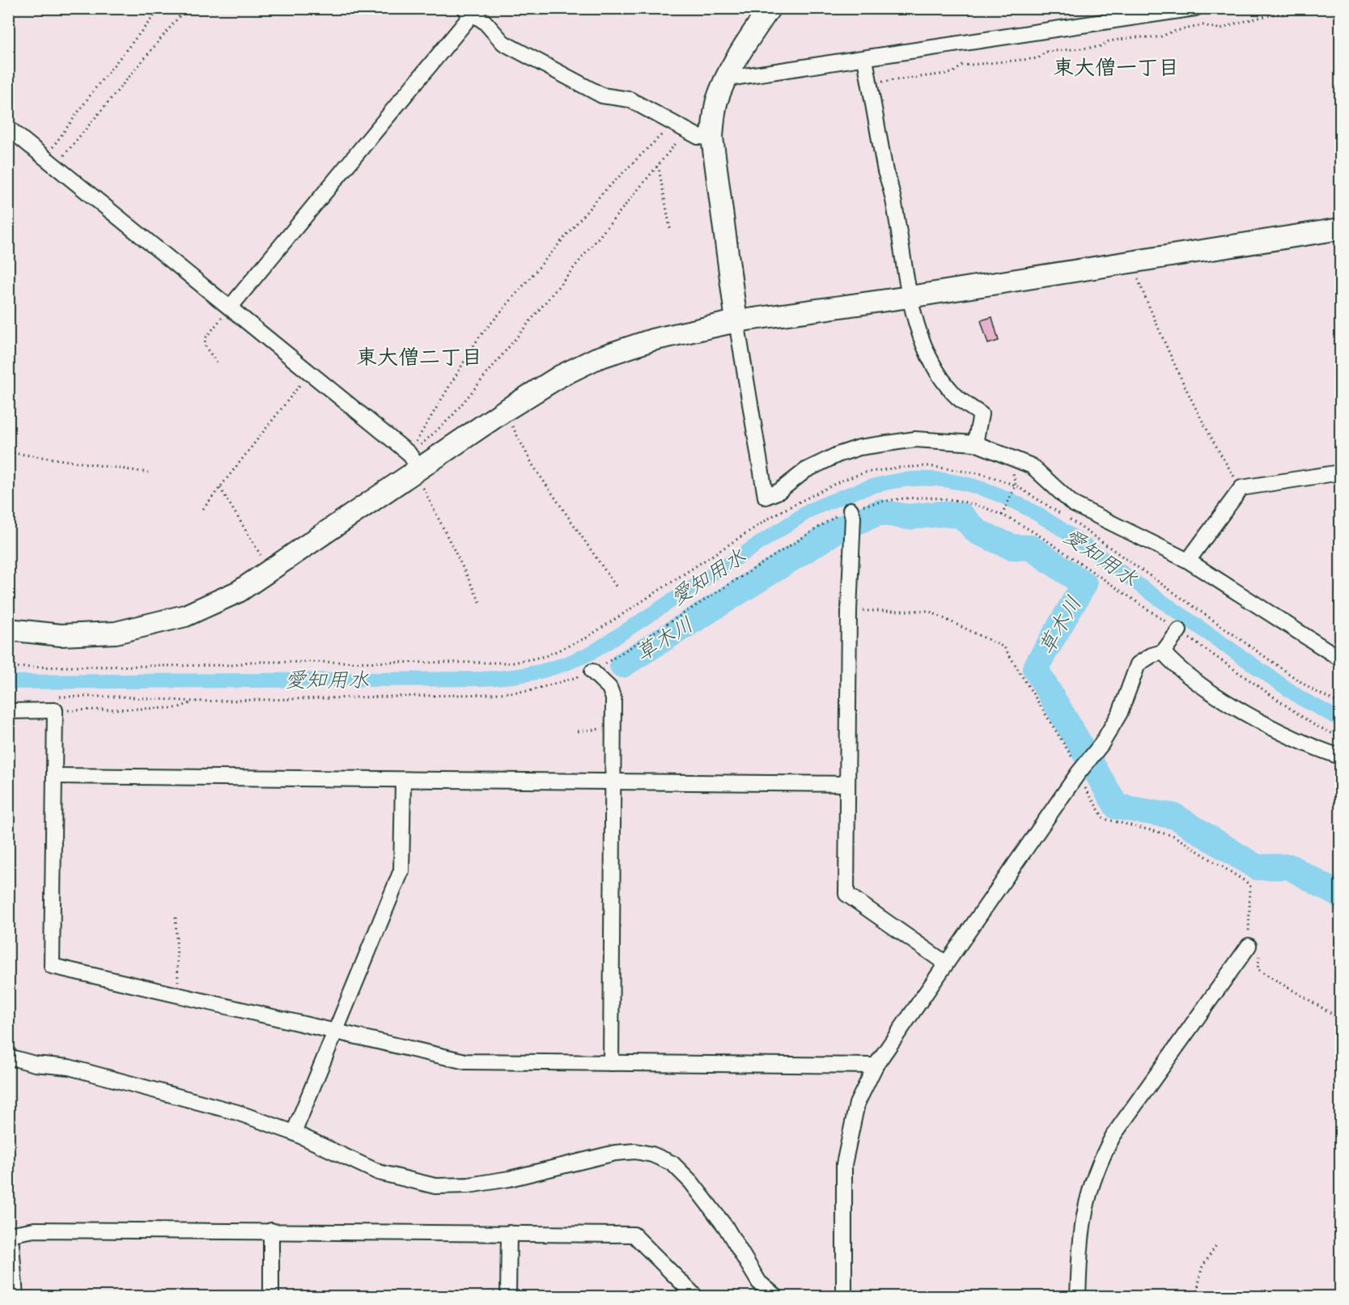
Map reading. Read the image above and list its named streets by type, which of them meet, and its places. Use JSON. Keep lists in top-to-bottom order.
{
  "districts": ["東大僧一丁目", "東大僧二丁目"],
  "water": ["愛知用水", "草木川"]
}
